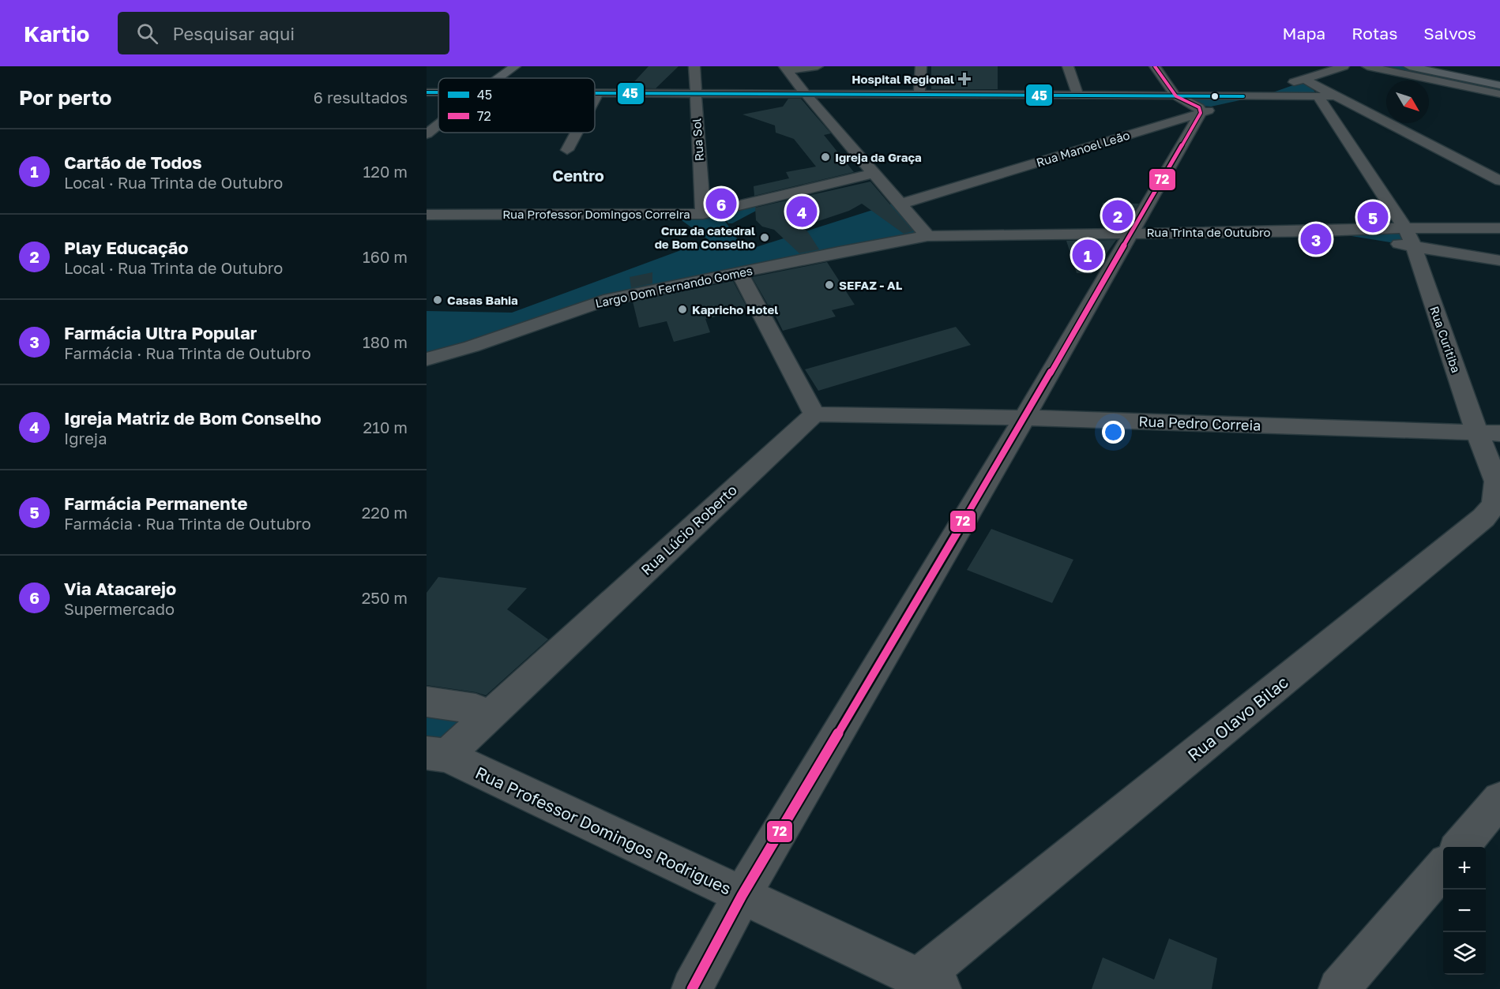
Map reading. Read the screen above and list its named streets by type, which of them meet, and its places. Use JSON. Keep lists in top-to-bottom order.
{
  "streets": {
    "street": [
      "Rua Sol",
      "Rua Manoel Leão",
      "Rua Professor Domingos Correira",
      "Rua Trinta de Outubro",
      "Largo Dom Fernando Gomes",
      "Rua Curitiba",
      "Rua Pedro Correia",
      "Rua Lúcio Roberto",
      "Rua Olavo Bilac",
      "Rua Professor Domingos Rodrigues"
    ]
  },
  "crossings": [
    ["Rua Sol", "Rua Professor Domingos Correira"],
    ["Rua Trinta de Outubro", "Largo Dom Fernando Gomes"],
    ["Rua Trinta de Outubro", "Rua Curitiba"],
    ["Rua Curitiba", "Rua Pedro Correia"],
    ["Rua Curitiba", "Rua Olavo Bilac"],
    ["Rua Pedro Correia", "Rua Lúcio Roberto"],
    ["Rua Pedro Correia", "Rua Olavo Bilac"],
    ["Rua Lúcio Roberto", "Rua Professor Domingos Rodrigues"],
    ["Rua Olavo Bilac", "Rua Professor Domingos Rodrigues"]
  ],
  "districts": ["Centro"],
  "places": {
    "health": ["Hospital Regional"],
    "other": [
      "Igreja da Graça",
      "Cruz da catedral de Bom Conselho",
      "SEFAZ - AL",
      "Casas Bahia",
      "Kapricho Hotel"
    ]
  },
  "lines": ["transit line 72", "transit line 45"],
  "legend": ["45", "72"],
  "north": "bottom right",
  "page": {
    "header": "Kartio",
    "search": "Pesquisar aqui",
    "nav": ["Mapa", "Rotas", "Salvos"],
    "heading": ["Por perto", "6 resultados"],
    "list": [
      {
        "mark": "1",
        "name": "Cartão de Todos",
        "note": "Local · Rua Trinta de Outubro",
        "value": "120 m"
      },
      {
        "mark": "2",
        "name": "Play Educação",
        "note": "Local · Rua Trinta de Outubro",
        "value": "160 m"
      },
      {
        "mark": "3",
        "name": "Farmácia Ultra Popular",
        "note": "Farmácia · Rua Trinta de Outubro",
        "value": "180 m"
      },
      {
        "mark": "4",
        "name": "Igreja Matriz de Bom Conselho",
        "note": "Igreja",
        "value": "210 m"
      },
      {
        "mark": "5",
        "name": "Farmácia Permanente",
        "note": "Farmácia · Rua Trinta de Outubro",
        "value": "220 m"
      },
      {
        "mark": "6",
        "name": "Via Atacarejo",
        "note": "Supermercado",
        "value": "250 m"
      }
    ],
    "pins": [
      "6",
      "4",
      "2",
      "5",
      "3",
      "1"
    ],
    "map_buttons": ["+", "−"]
  }
}
